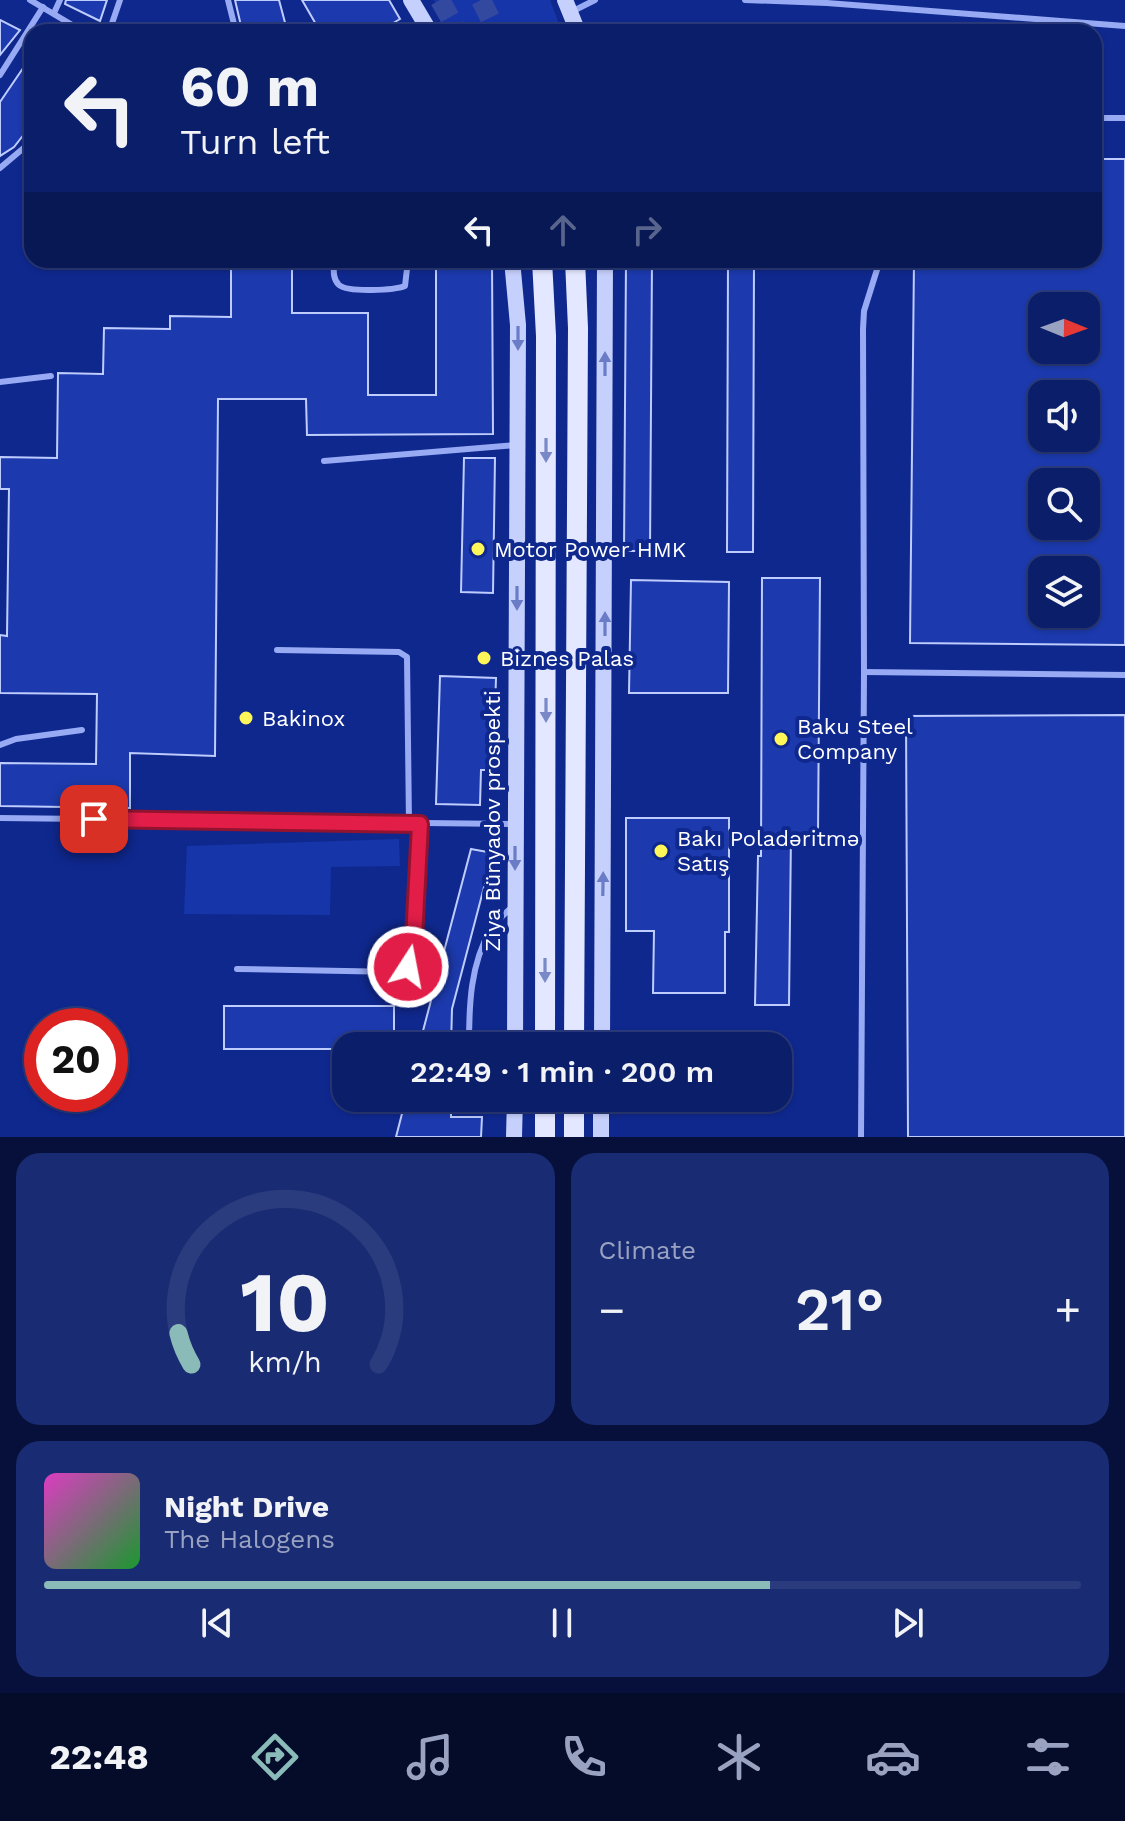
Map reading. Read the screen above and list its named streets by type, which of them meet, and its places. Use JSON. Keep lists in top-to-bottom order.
{
  "streets": {
    "main road": ["Ziya Bünyadov prospekti"]
  },
  "places": [
    "Motor Power HMK",
    "Biznes Palas",
    "Bakinox",
    "Baku Steel Company",
    "Bakı Poladəritmə Satış"
  ],
  "north": "right",
  "page": {
    "turn": ["60 m", "Turn left"],
    "limit": "20",
    "trip": "22:49 · 1 min · 200 m",
    "tile": "Climate",
    "heat": ["−", "21°", "+"],
    "song": ["Night Drive", "The Halogens"],
    "tabs": "22:48",
    "gauge": ["10", "km/h"]
  }
}
